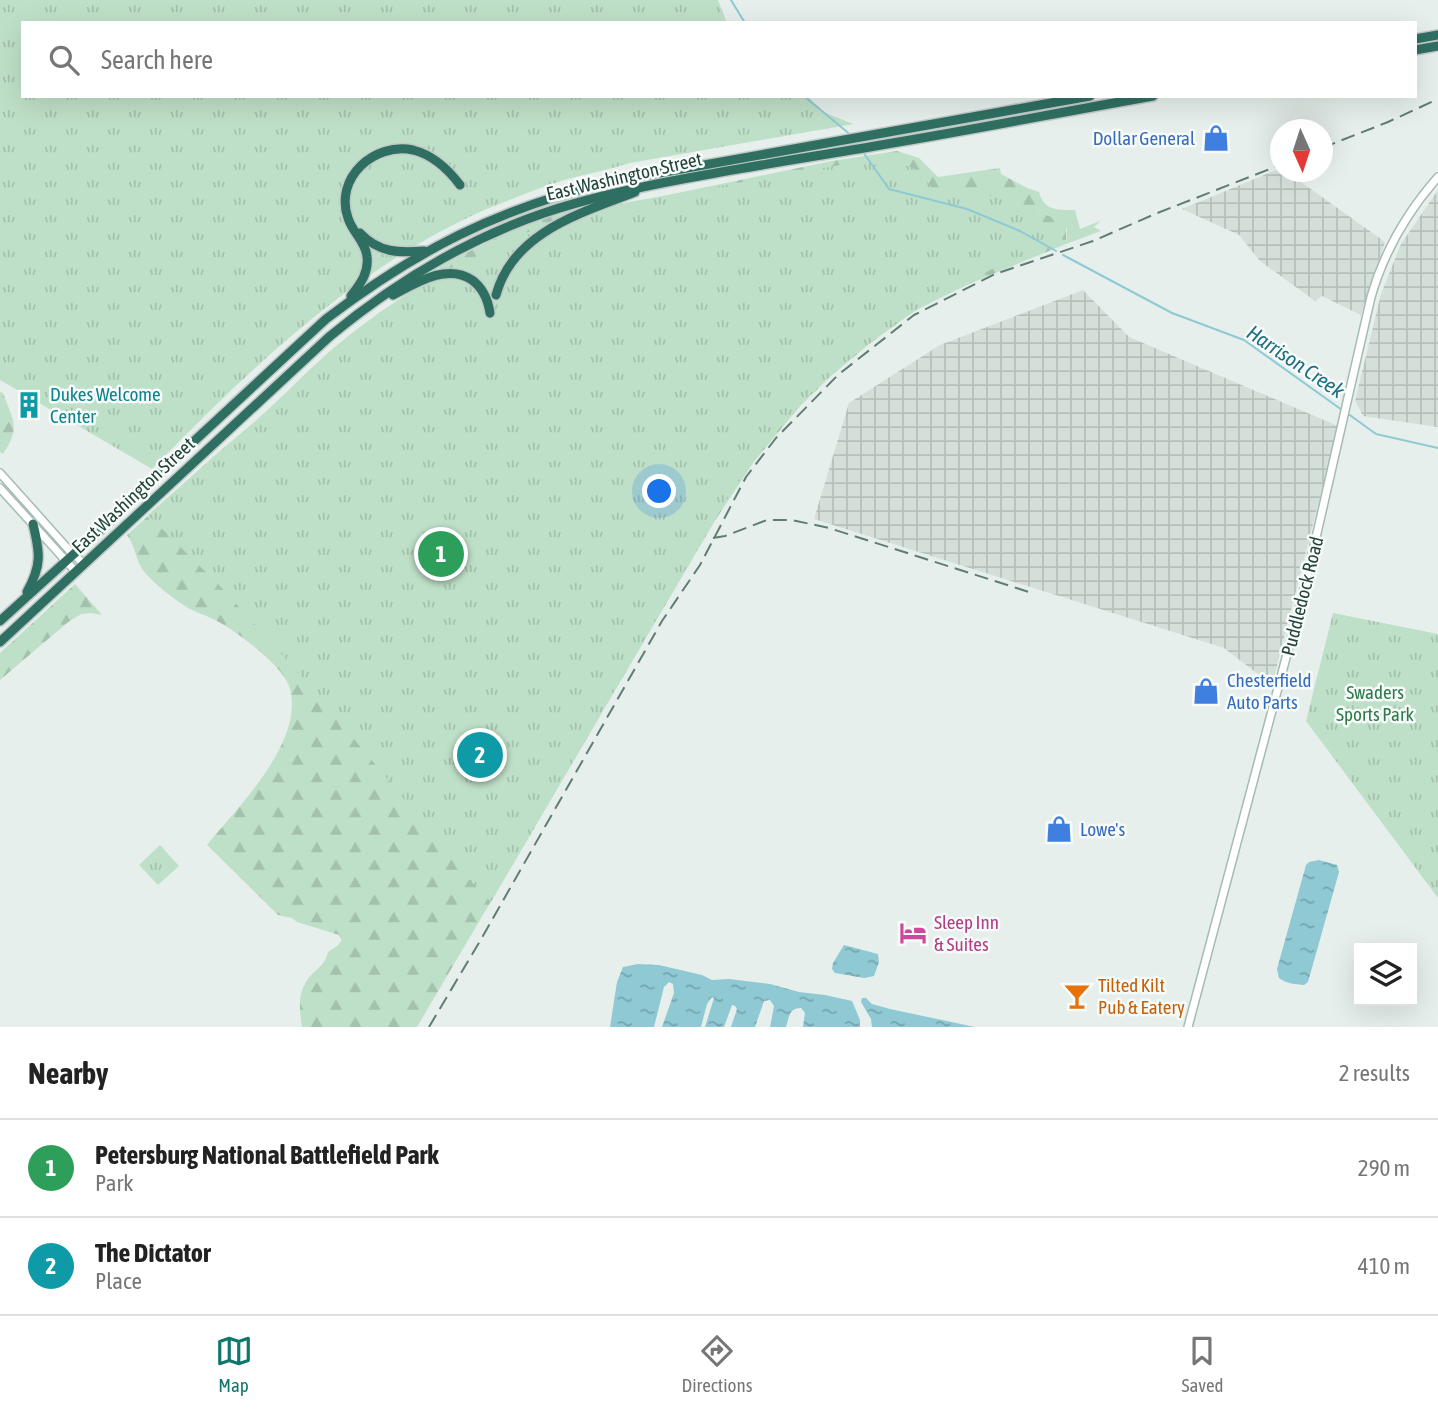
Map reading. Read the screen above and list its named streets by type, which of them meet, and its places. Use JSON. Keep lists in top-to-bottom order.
{
  "streets": {
    "highway": ["East Washington Street"],
    "main road": ["Puddledock Road"]
  },
  "water": ["Harrison Creek"],
  "parks": ["Swaders Sports Park"],
  "places": {
    "shop": ["Dollar General", "Chesterfield Auto Parts", "Lowe's"],
    "building": ["Dukes Welcome Center"],
    "hotel": ["Sleep Inn & Suites"],
    "bar": ["Tilted Kilt Pub & Eatery"]
  },
  "north": "bottom",
  "page": {
    "search": "Search here",
    "pins": ["1", "2"],
    "heading": ["Nearby", "2 results"],
    "list": [
      {
        "mark": "1",
        "name": "Petersburg National Battlefield Park",
        "note": "Park",
        "value": "290 m"
      },
      {
        "mark": "2",
        "name": "The Dictator",
        "note": "Place",
        "value": "410 m"
      }
    ],
    "nav": ["Map", "Directions", "Saved"]
  }
}
